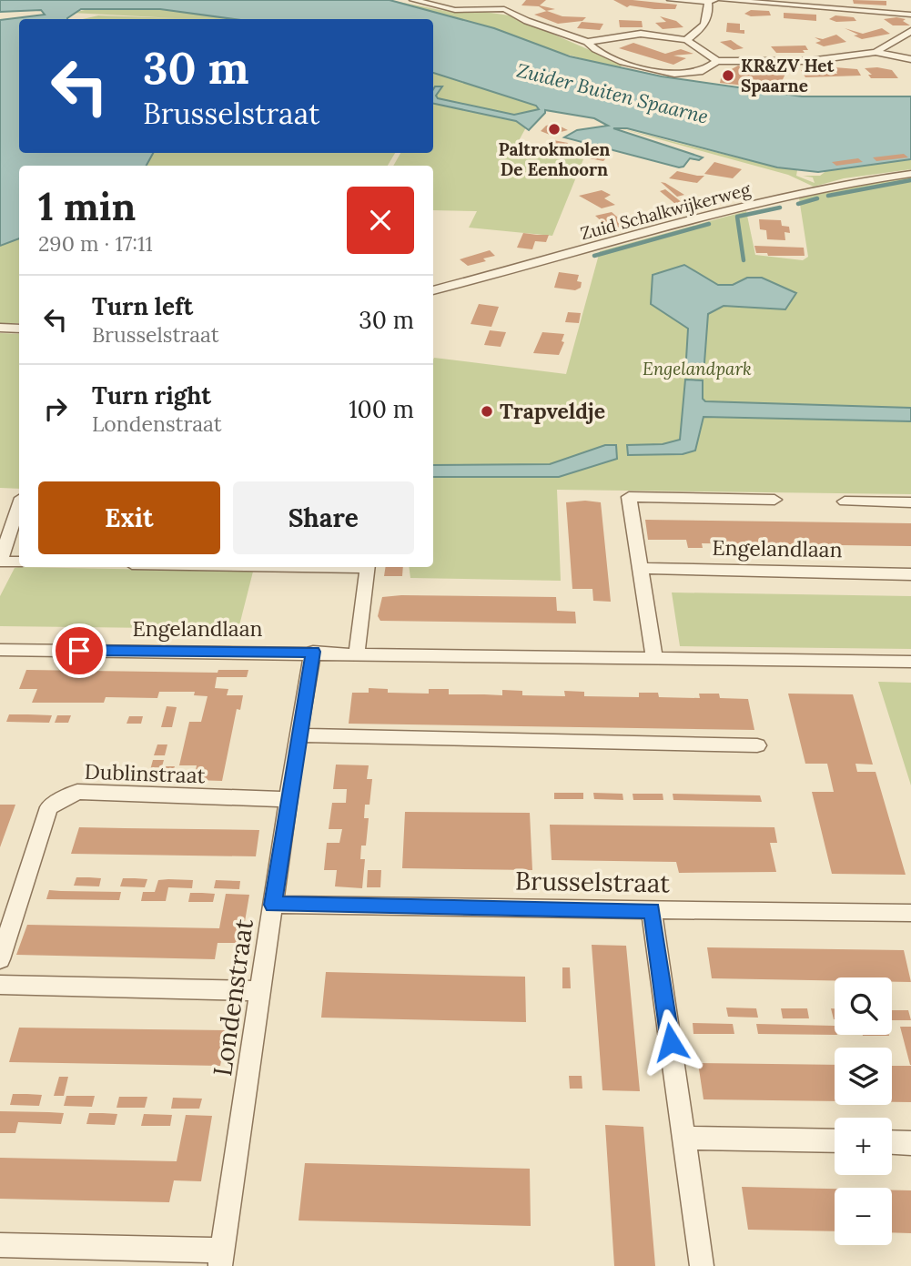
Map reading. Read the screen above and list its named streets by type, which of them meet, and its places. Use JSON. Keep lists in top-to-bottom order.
{
  "streets": {
    "street": [
      "Zuid Schalkwijkerweg",
      "Engelandlaan",
      "Dublinstraat",
      "Brusselstraat",
      "Londenstraat"
    ]
  },
  "crossings": [
    ["Engelandlaan", "Londenstraat"],
    ["Dublinstraat", "Londenstraat"],
    ["Brusselstraat", "Londenstraat"]
  ],
  "water": ["Zuider Buiten Spaarne"],
  "parks": ["Engelandpark"],
  "places": ["KR&ZV Het Spaarne", "Paltrokmolen De Eenhoorn", "Trapveldje"],
  "page": {
    "turn": ["30 m", "Brusselstraat"],
    "heading": ["1 min", "290 m · 17:11"],
    "list": [
      {
        "name": "Turn left",
        "note": "Brusselstraat",
        "value": "30 m"
      },
      {
        "name": "Turn right",
        "note": "Londenstraat",
        "value": "100 m"
      }
    ],
    "buttons": ["Exit", "Share"],
    "map_buttons": ["+", "−"]
  }
}
